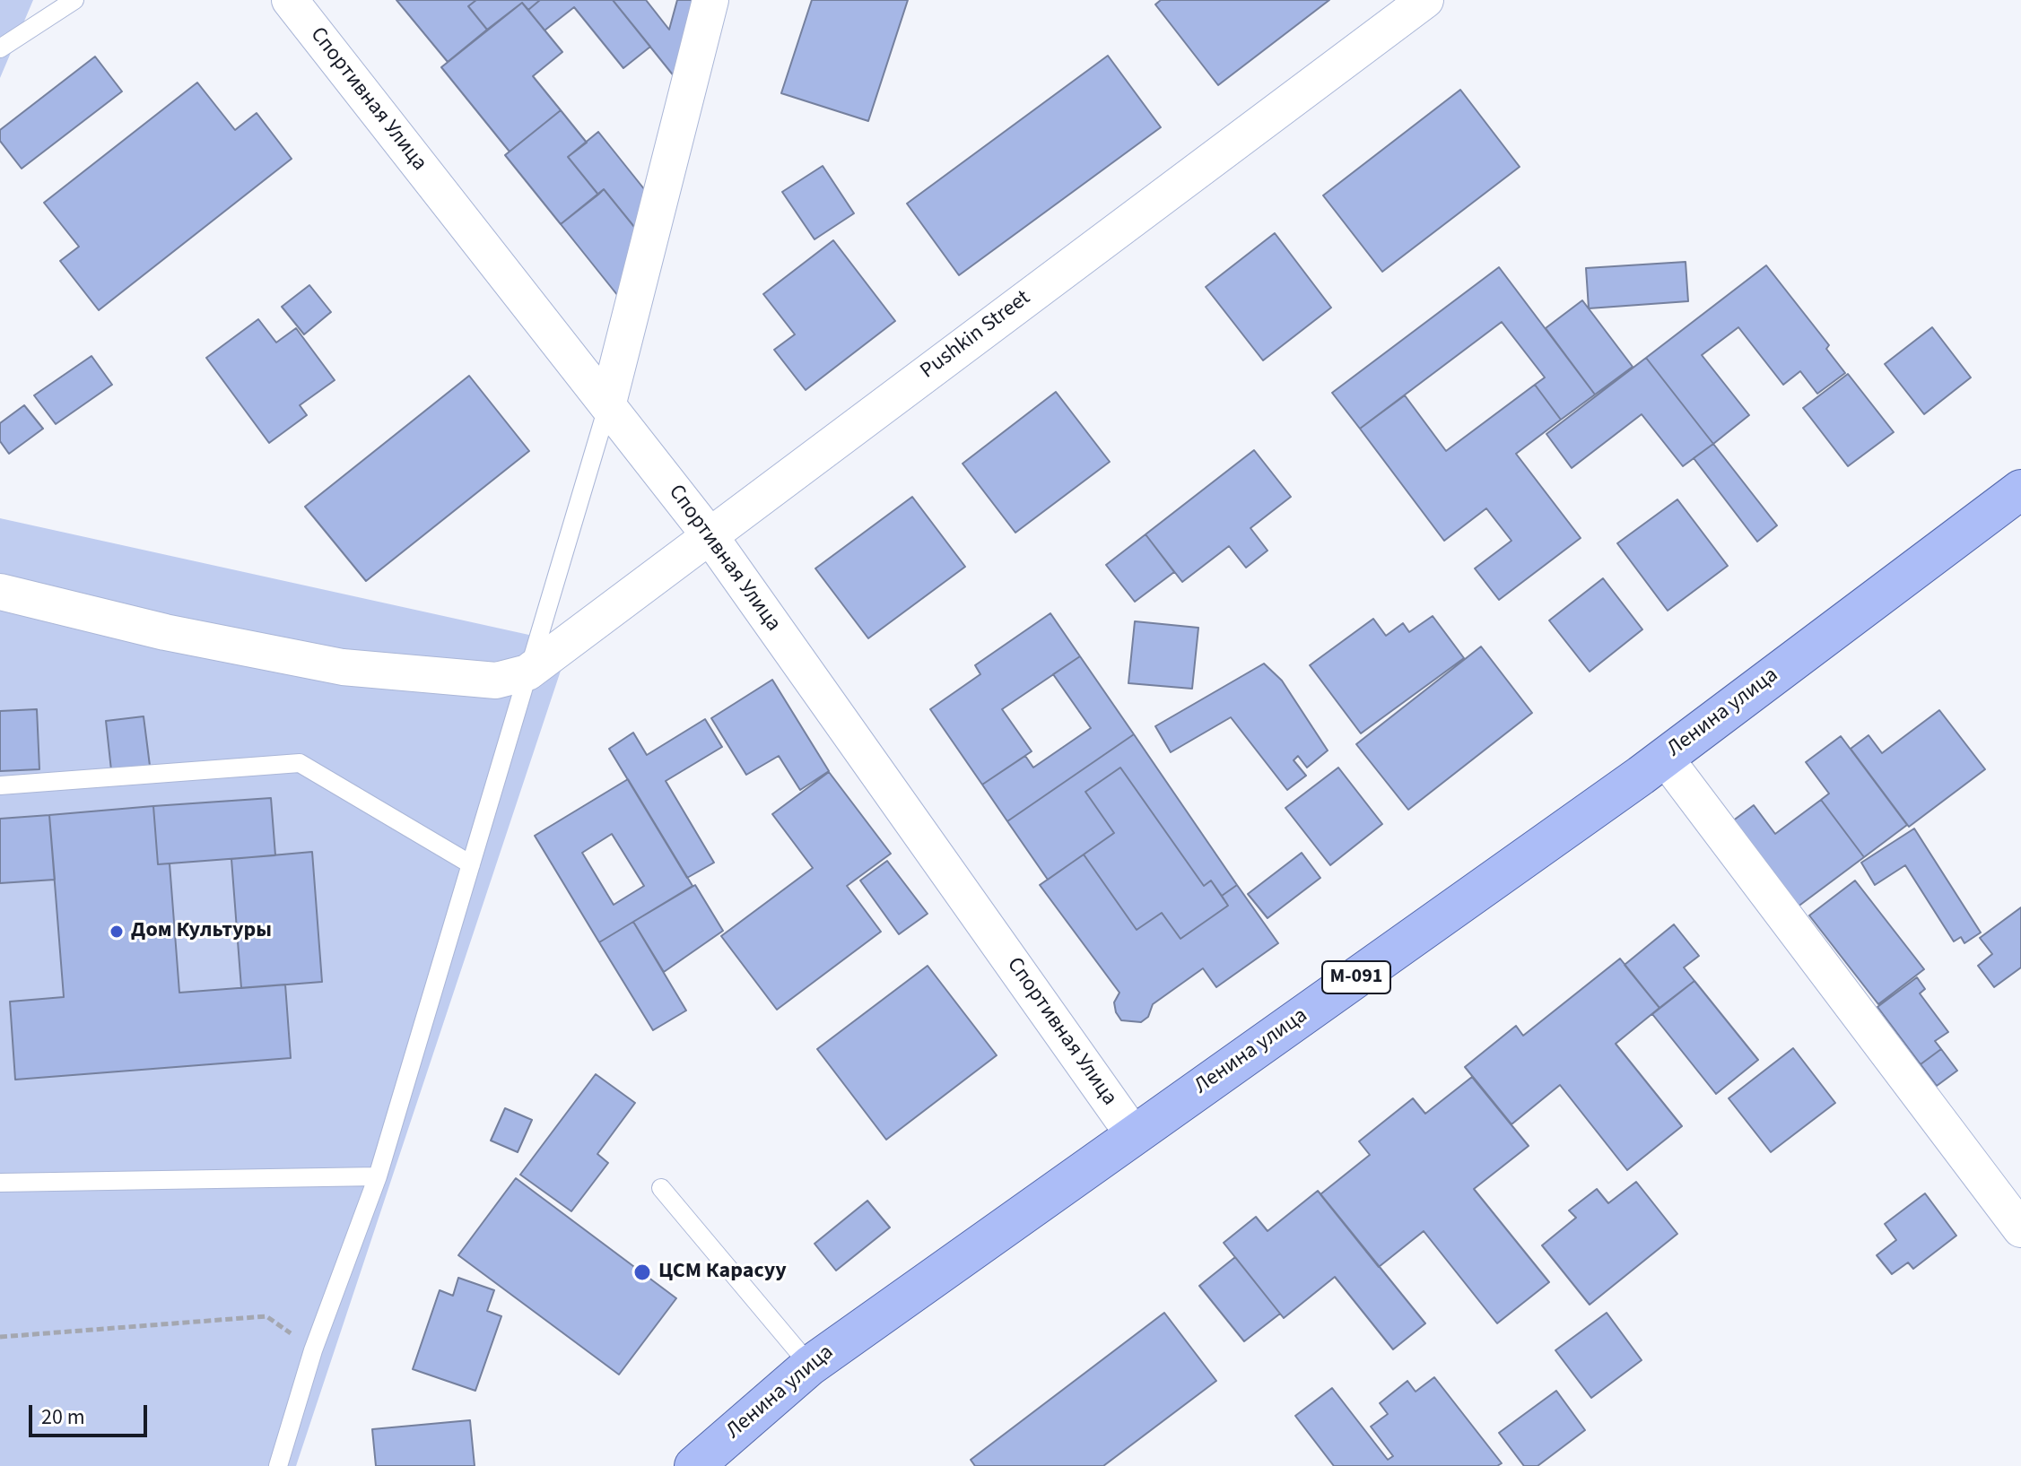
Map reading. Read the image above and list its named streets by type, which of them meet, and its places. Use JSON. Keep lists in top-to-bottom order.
{
  "streets": {
    "main road": ["Ленина улица", "М-091"],
    "street": ["Спортивная Улица", "Pushkin Street"]
  },
  "crossings": [
    ["Спортивная Улица", "Pushkin Street"],
    ["Спортивная Улица", "Ленина улица"]
  ],
  "places": ["Дом Культуры", "ЦСМ Карасуу"],
  "scale_bar": "20 m"
}
